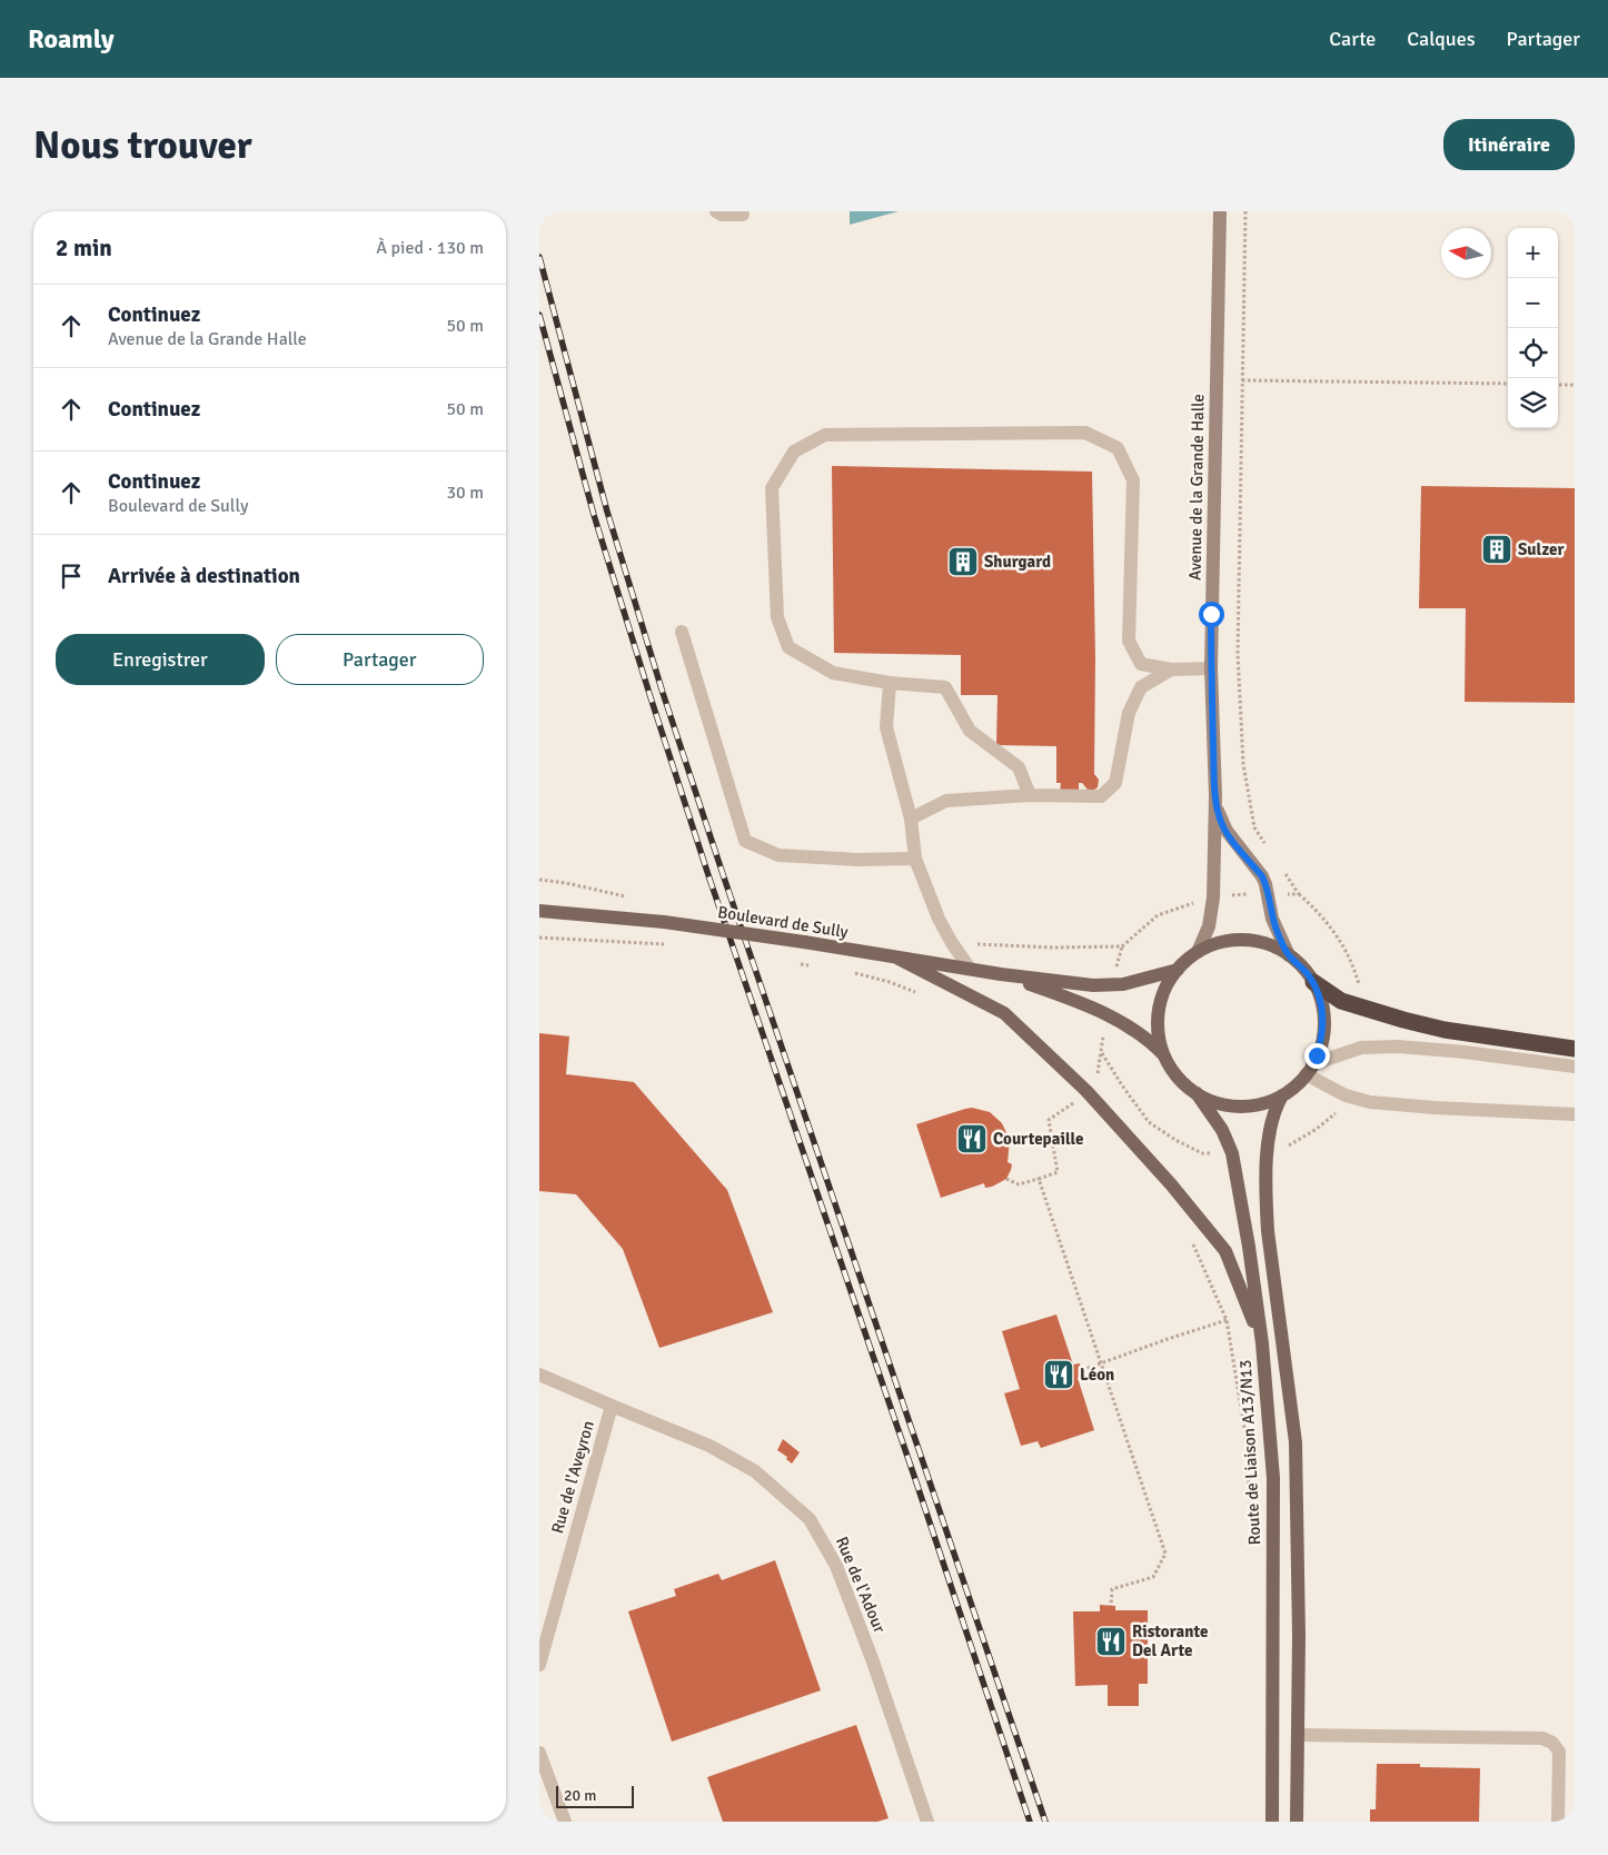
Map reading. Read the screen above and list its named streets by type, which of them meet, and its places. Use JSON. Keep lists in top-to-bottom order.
{
  "streets": {
    "main road": ["Boulevard de Sully", "Route de Liaison A13/N13"],
    "street": ["Avenue de la Grande Halle", "Rue de l'Aveyron", "Rue de l'Adour"]
  },
  "crossings": [
    ["Rue de l'Aveyron", "Rue de l'Adour"]
  ],
  "places": {
    "building": ["Sulzer", "Shurgard"],
    "restaurant": ["Courtepaille", "Léon", "Ristorante Del Arte"]
  },
  "scale_bar": "20 m",
  "north": "left",
  "page": {
    "header": "Roamly",
    "nav": ["Carte", "Calques", "Partager"],
    "buttons": [
      "Itinéraire",
      ["Enregistrer", "Partager"]
    ],
    "title": "Nous trouver",
    "heading": ["2 min", "À pied · 130 m"],
    "map_buttons": ["+", "−"],
    "list": [
      ["Continuez", "Avenue de la Grande Halle", "50 m"],
      ["Continuez", "50 m"],
      ["Continuez", "Boulevard de Sully", "30 m"],
      "Arrivée à destination"
    ],
    "scale": "20 m"
  }
}
